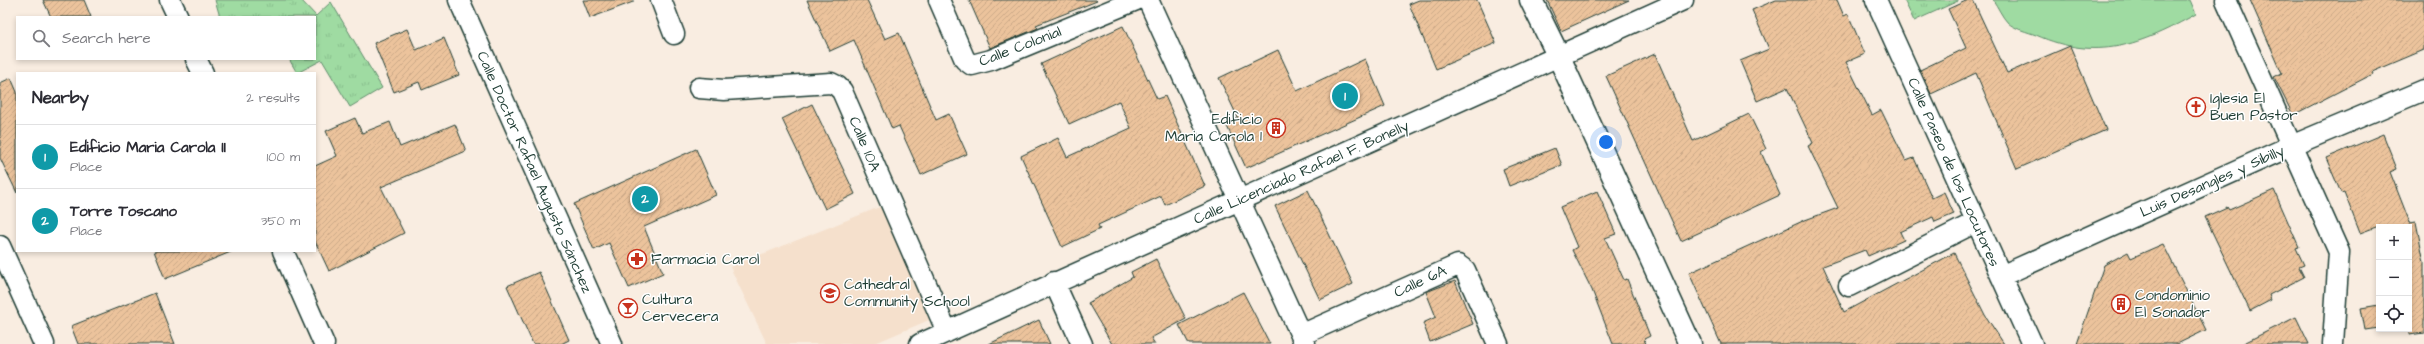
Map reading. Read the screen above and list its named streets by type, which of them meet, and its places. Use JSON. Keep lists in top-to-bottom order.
{
  "streets": {
    "street": [
      "Calle Colonial",
      "Calle 10A",
      "Calle Doctor Rafael Augusto Sánchez",
      "Calle Licenciado Rafael F. Bonelly",
      "Calle Paseo de los Locutores",
      "Luis Desangles y Sibilly",
      "Calle 6A"
    ]
  },
  "crossings": [
    ["Calle 10A", "Calle Licenciado Rafael F. Bonelly"],
    ["Calle Paseo de los Locutores", "Luis Desangles y Sibilly"]
  ],
  "places": {
    "church": ["Iglesia El Buen Pastor"],
    "building": ["Edificio Maria Carola 1", "Condominio El Sonador"],
    "pharmacy": ["Farmacia Carol"],
    "school or university": ["Cathedral Community School"],
    "bar": ["Cultura Cervecera"]
  },
  "page": {
    "search": "Search here",
    "heading": ["Nearby", "2 results"],
    "pins": ["1", "2"],
    "list": [
      {
        "mark": "1",
        "name": "Edificio Maria Carola II",
        "note": "Place",
        "value": "100 m"
      },
      {
        "mark": "2",
        "name": "Torre Toscano",
        "note": "Place",
        "value": "350 m"
      }
    ],
    "map_buttons": ["+", "−"]
  }
}
